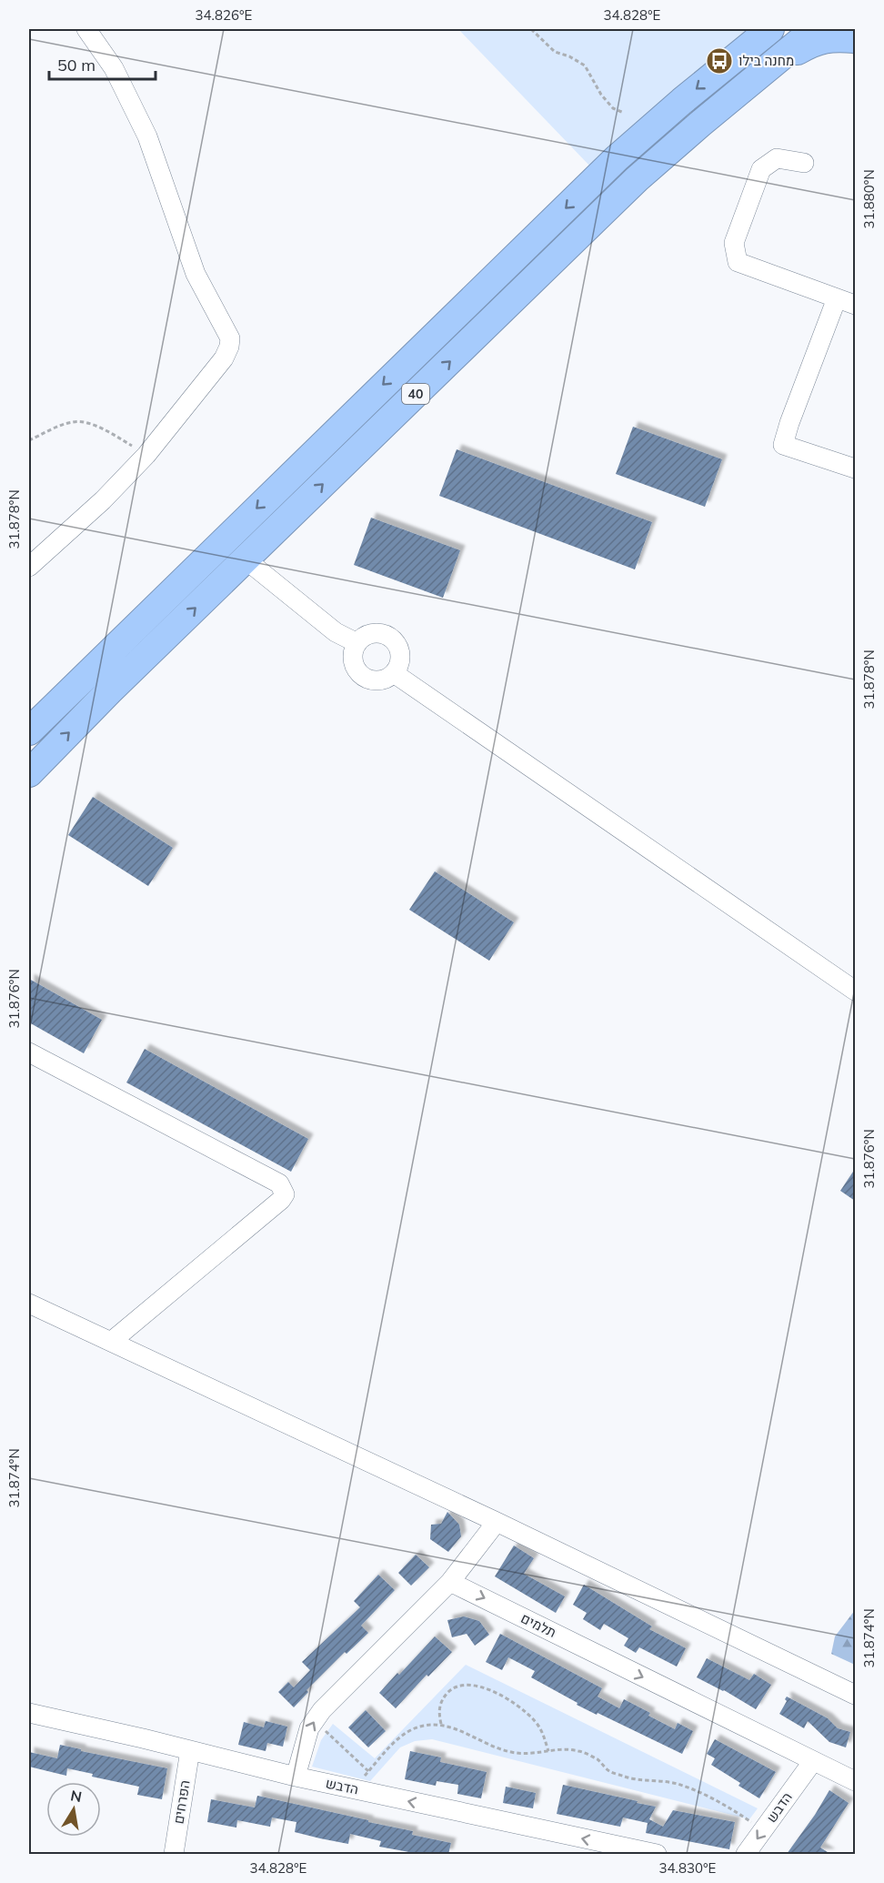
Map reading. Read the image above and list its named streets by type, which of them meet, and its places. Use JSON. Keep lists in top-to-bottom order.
{
  "streets": {
    "highway": ["40"],
    "street": ["תלמים", "הדבש", "הפרחים"]
  },
  "crossings": [
    ["תלמים", "הדבש"],
    ["הדבש", "הפרחים"]
  ],
  "one_way": ["הדבש"],
  "places": {
    "bus stop": ["מחנה בילו"]
  },
  "scale_bar": "50 m",
  "north": "top",
  "coordinates": [
    "34.826°E",
    "34.828°E",
    "31.880°N",
    "31.878°N",
    "31.876°N",
    "31.874°N",
    "34.830°E"
  ]
}
